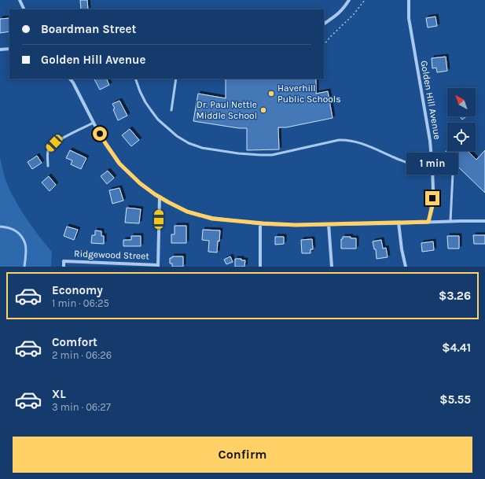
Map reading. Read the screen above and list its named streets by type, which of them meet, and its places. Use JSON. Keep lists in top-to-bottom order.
{
  "streets": {
    "street": ["Golden Hill Avenue", "Ridgewood Street"]
  },
  "places": ["Haverhill Public Schools", "Dr. Paul Nettle Middle School"],
  "north": "top left",
  "page": {
    "banner": ["Boardman Street", "Golden Hill Avenue"],
    "bubble": "1 min",
    "list": [
      {
        "name": "Economy",
        "note": "1 min · 06:25",
        "value": "$3.26"
      },
      {
        "name": "Comfort",
        "note": "2 min · 06:26",
        "value": "$4.41"
      },
      {
        "name": "XL",
        "note": "3 min · 06:27",
        "value": "$5.55"
      }
    ],
    "buttons": "Confirm"
  }
}
